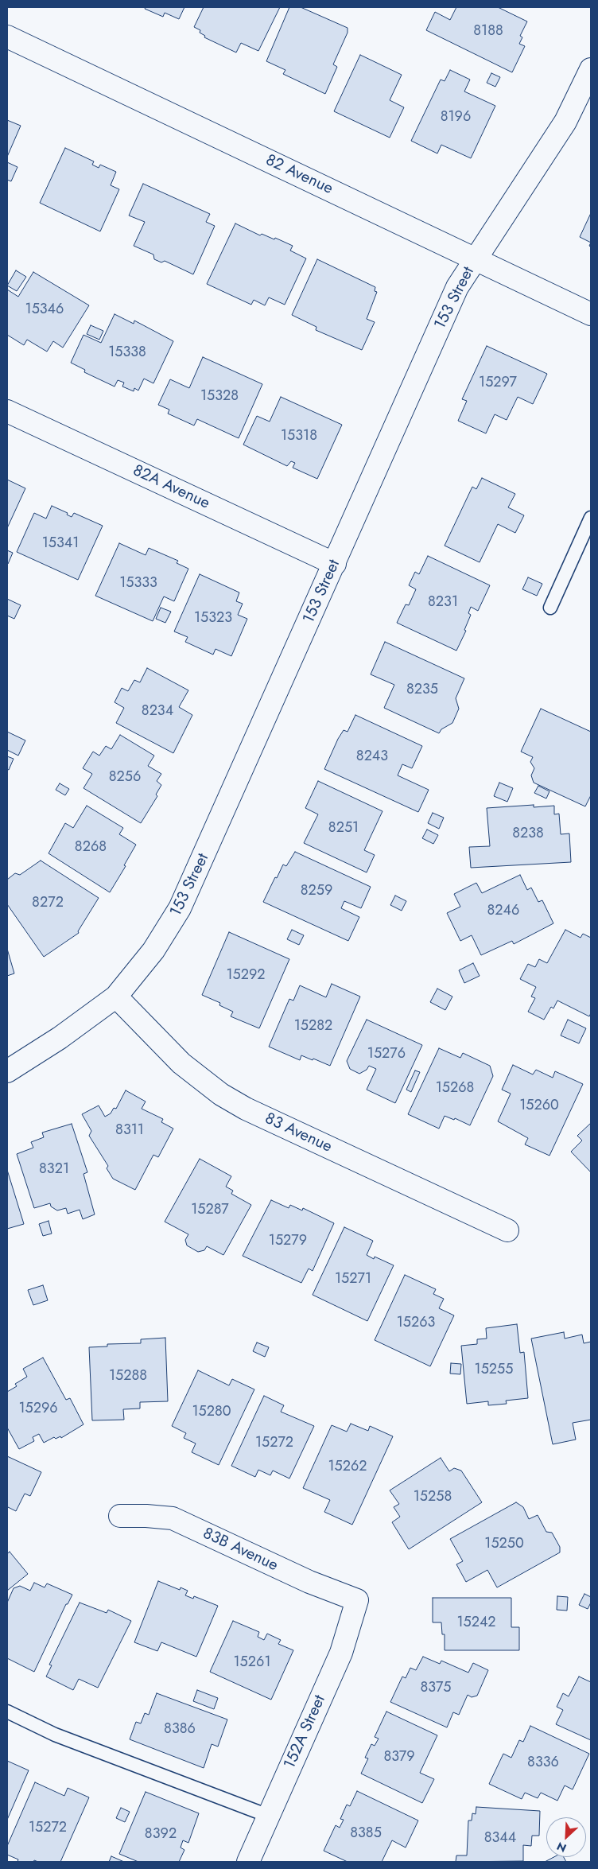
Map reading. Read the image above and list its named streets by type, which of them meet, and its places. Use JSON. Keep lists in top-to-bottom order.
{
  "streets": {
    "street": [
      "82 Avenue",
      "153 Street",
      "82A Avenue",
      "83 Avenue",
      "83B Avenue",
      "152A Street"
    ]
  },
  "crossings": [
    ["82 Avenue", "153 Street"],
    ["153 Street", "82A Avenue"],
    ["153 Street", "83 Avenue"],
    ["83B Avenue", "152A Street"]
  ],
  "house_numbers": [
    "8188",
    "8196",
    "15346",
    "15338",
    "15297",
    "15328",
    "15318",
    "15341",
    "15333",
    "8231",
    "15323",
    "8235",
    "8234",
    "8243",
    "8256",
    "8251",
    "8238",
    "8268",
    "8259",
    "8272",
    "8246",
    "15292",
    "15282",
    "15276",
    "15268",
    "15260",
    "8311",
    "8321",
    "15287",
    "15279",
    "15271",
    "15263",
    "15255",
    "15288",
    "15296",
    "15280",
    "15272",
    "15262",
    "15258",
    "15250",
    "15242",
    "15261",
    "8375",
    "8386",
    "8379",
    "8336",
    "15272",
    "8385",
    "8392",
    "8344"
  ],
  "north": "bottom left"
}
